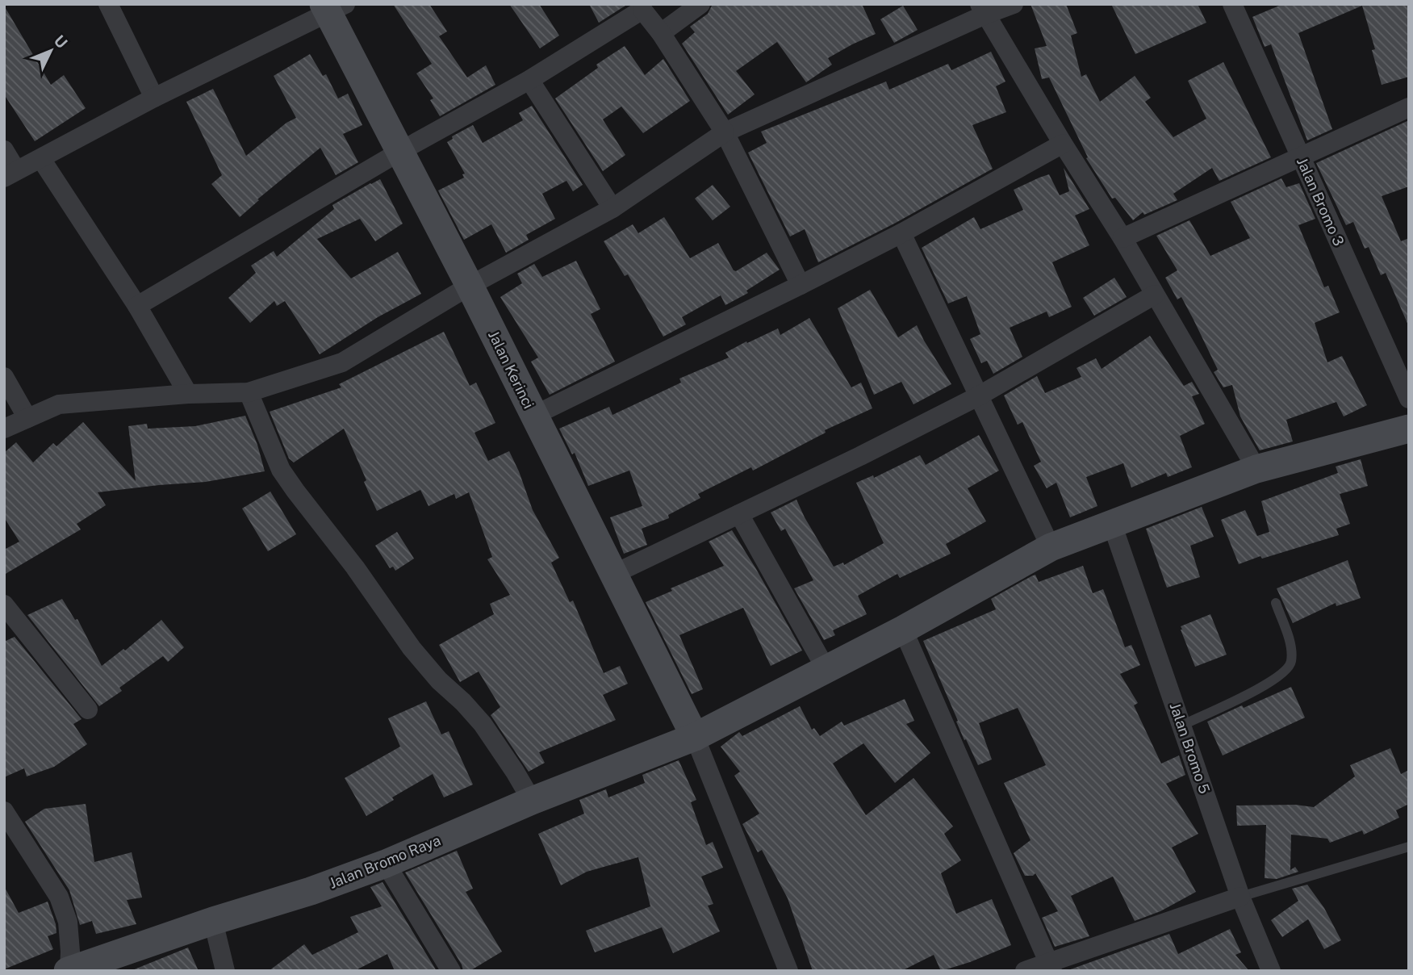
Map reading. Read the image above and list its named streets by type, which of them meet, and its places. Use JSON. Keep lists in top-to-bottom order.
{
  "streets": {
    "main road": ["Jalan Kerinci", "Jalan Bromo Raya"],
    "street": ["Jalan Bromo 3", "Jalan Bromo 5"]
  },
  "crossings": [
    ["Jalan Kerinci", "Jalan Bromo Raya"],
    ["Jalan Bromo 5", "Jalan Bromo Raya"]
  ],
  "north": "top right"
}
